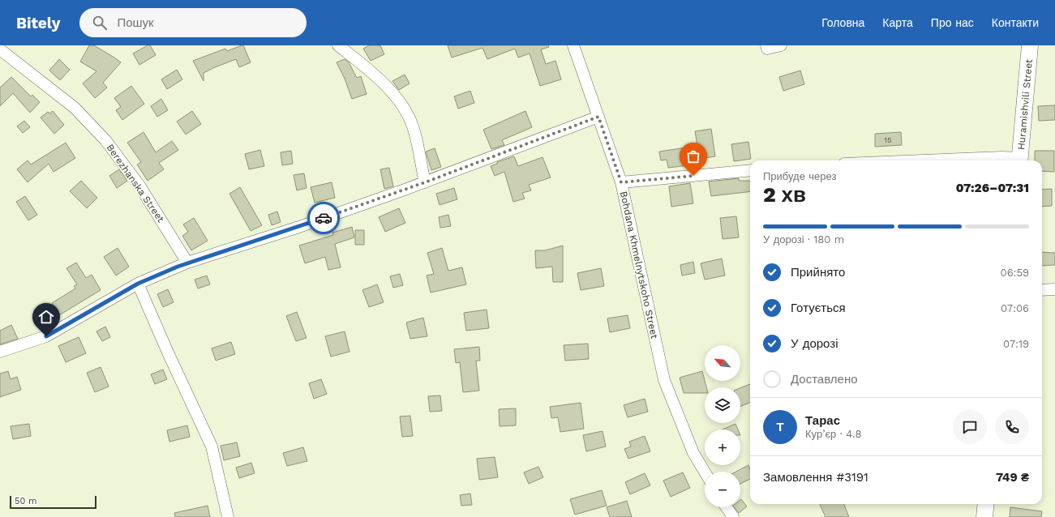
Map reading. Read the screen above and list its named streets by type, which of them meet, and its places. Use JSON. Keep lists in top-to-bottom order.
{
  "streets": {
    "main road": ["Huramishvili Street"],
    "street": ["Berezhanska Street", "Bohdana Khmelnytskoho Street"]
  },
  "house_numbers": ["15"],
  "scale_bar": "50 m",
  "north": "top left",
  "page": {
    "header": "Bitely",
    "search": "Пошук",
    "nav": [
      "Головна",
      "Карта",
      "Про нас",
      "Контакти"
    ],
    "heading": ["2 хв", "Прибуде через", "07:26–07:31"],
    "panel": [
      "Тарас",
      "Кур’єр · 4.8",
      "Замовлення #3191",
      "749 ₴"
    ],
    "bar": "У дорозі · 180 m",
    "list": [
      ["Прийнято", "06:59"],
      ["Готується", "07:06"],
      ["У дорозі", "07:19"],
      "Доставлено"
    ],
    "map_buttons": ["+", "−"],
    "round": "Т",
    "scale": "50 m"
  }
}
